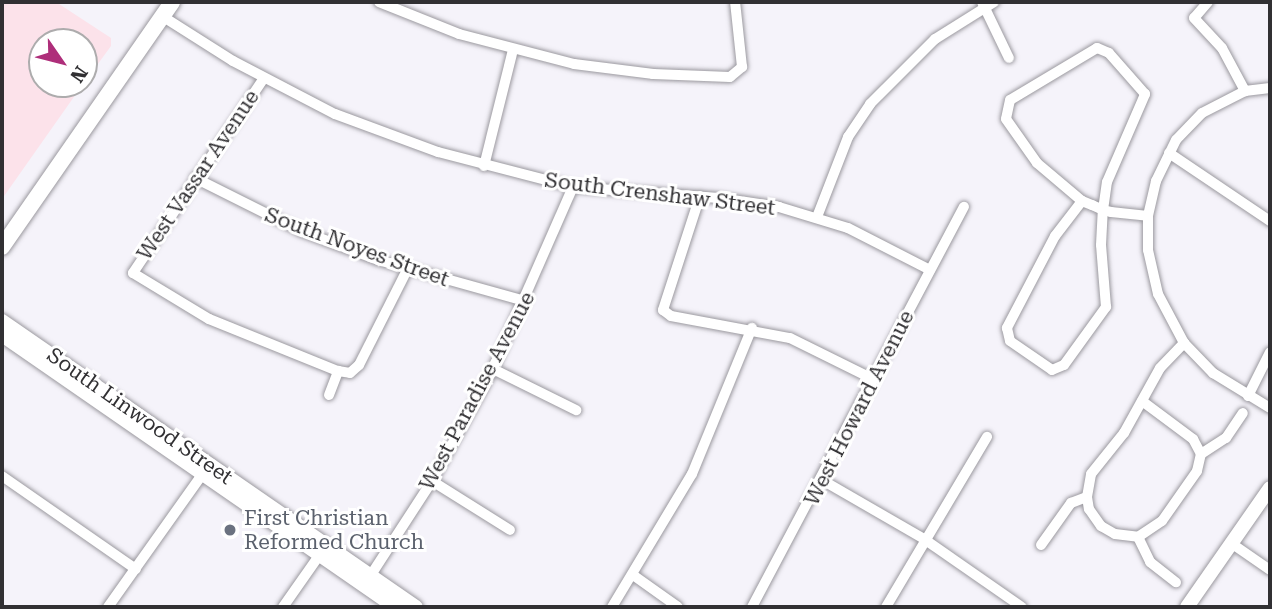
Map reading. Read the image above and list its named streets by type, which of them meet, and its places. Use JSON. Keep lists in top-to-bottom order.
{
  "streets": {
    "street": [
      "West Vassar Avenue",
      "South Crenshaw Street",
      "South Noyes Street",
      "West Paradise Avenue",
      "West Howard Avenue",
      "South Linwood Street"
    ]
  },
  "crossings": [
    ["West Vassar Avenue", "South Crenshaw Street"],
    ["West Vassar Avenue", "South Noyes Street"],
    ["South Crenshaw Street", "West Paradise Avenue"],
    ["South Crenshaw Street", "West Howard Avenue"],
    ["South Noyes Street", "West Paradise Avenue"],
    ["West Paradise Avenue", "South Linwood Street"]
  ],
  "places": ["First Christian Reformed Church"],
  "north": "bottom right"
}
